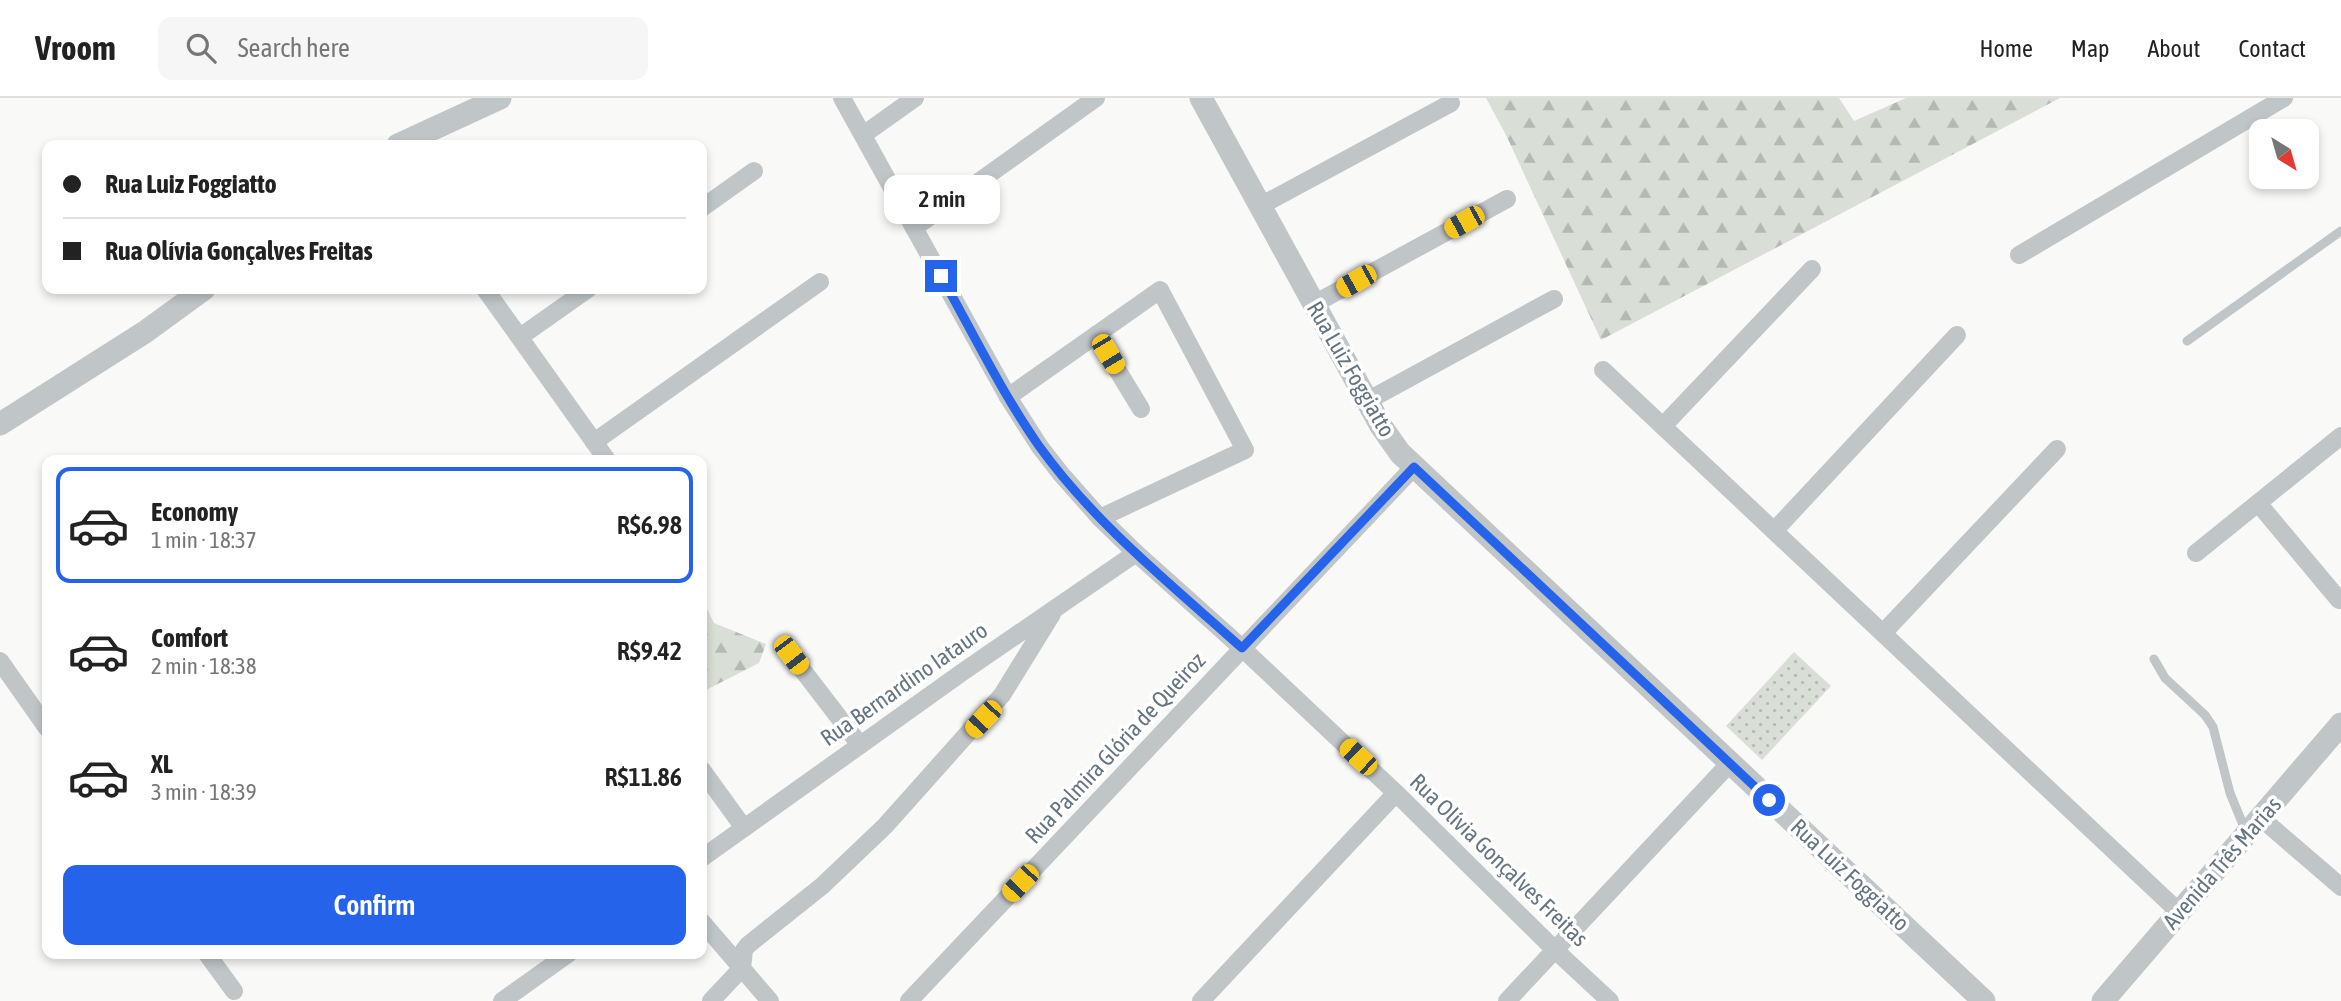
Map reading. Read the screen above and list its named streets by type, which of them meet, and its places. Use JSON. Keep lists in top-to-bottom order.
{
  "streets": {
    "street": [
      "Rua Luiz Foggiatto",
      "Rua Bernardino Iatauro",
      "Rua Palmira Glória de Queiroz",
      "Rua Olívia Gonçalves Freitas",
      "Avenida Três Marias"
    ]
  },
  "crossings": [
    ["Rua Luiz Foggiatto", "Rua Palmira Glória de Queiroz"],
    ["Rua Bernardino Iatauro", "Rua Olívia Gonçalves Freitas"],
    ["Rua Palmira Glória de Queiroz", "Rua Olívia Gonçalves Freitas"]
  ],
  "north": "bottom right",
  "page": {
    "header": "Vroom",
    "search": "Search here",
    "nav": [
      "Home",
      "Map",
      "About",
      "Contact"
    ],
    "banner": ["Rua Luiz Foggiatto", "Rua Olívia Gonçalves Freitas"],
    "bubble": "2 min",
    "list": [
      {
        "name": "Economy",
        "note": "1 min · 18:37",
        "value": "R$6.98"
      },
      {
        "name": "Comfort",
        "note": "2 min · 18:38",
        "value": "R$9.42"
      },
      {
        "name": "XL",
        "note": "3 min · 18:39",
        "value": "R$11.86"
      }
    ],
    "buttons": "Confirm"
  }
}
